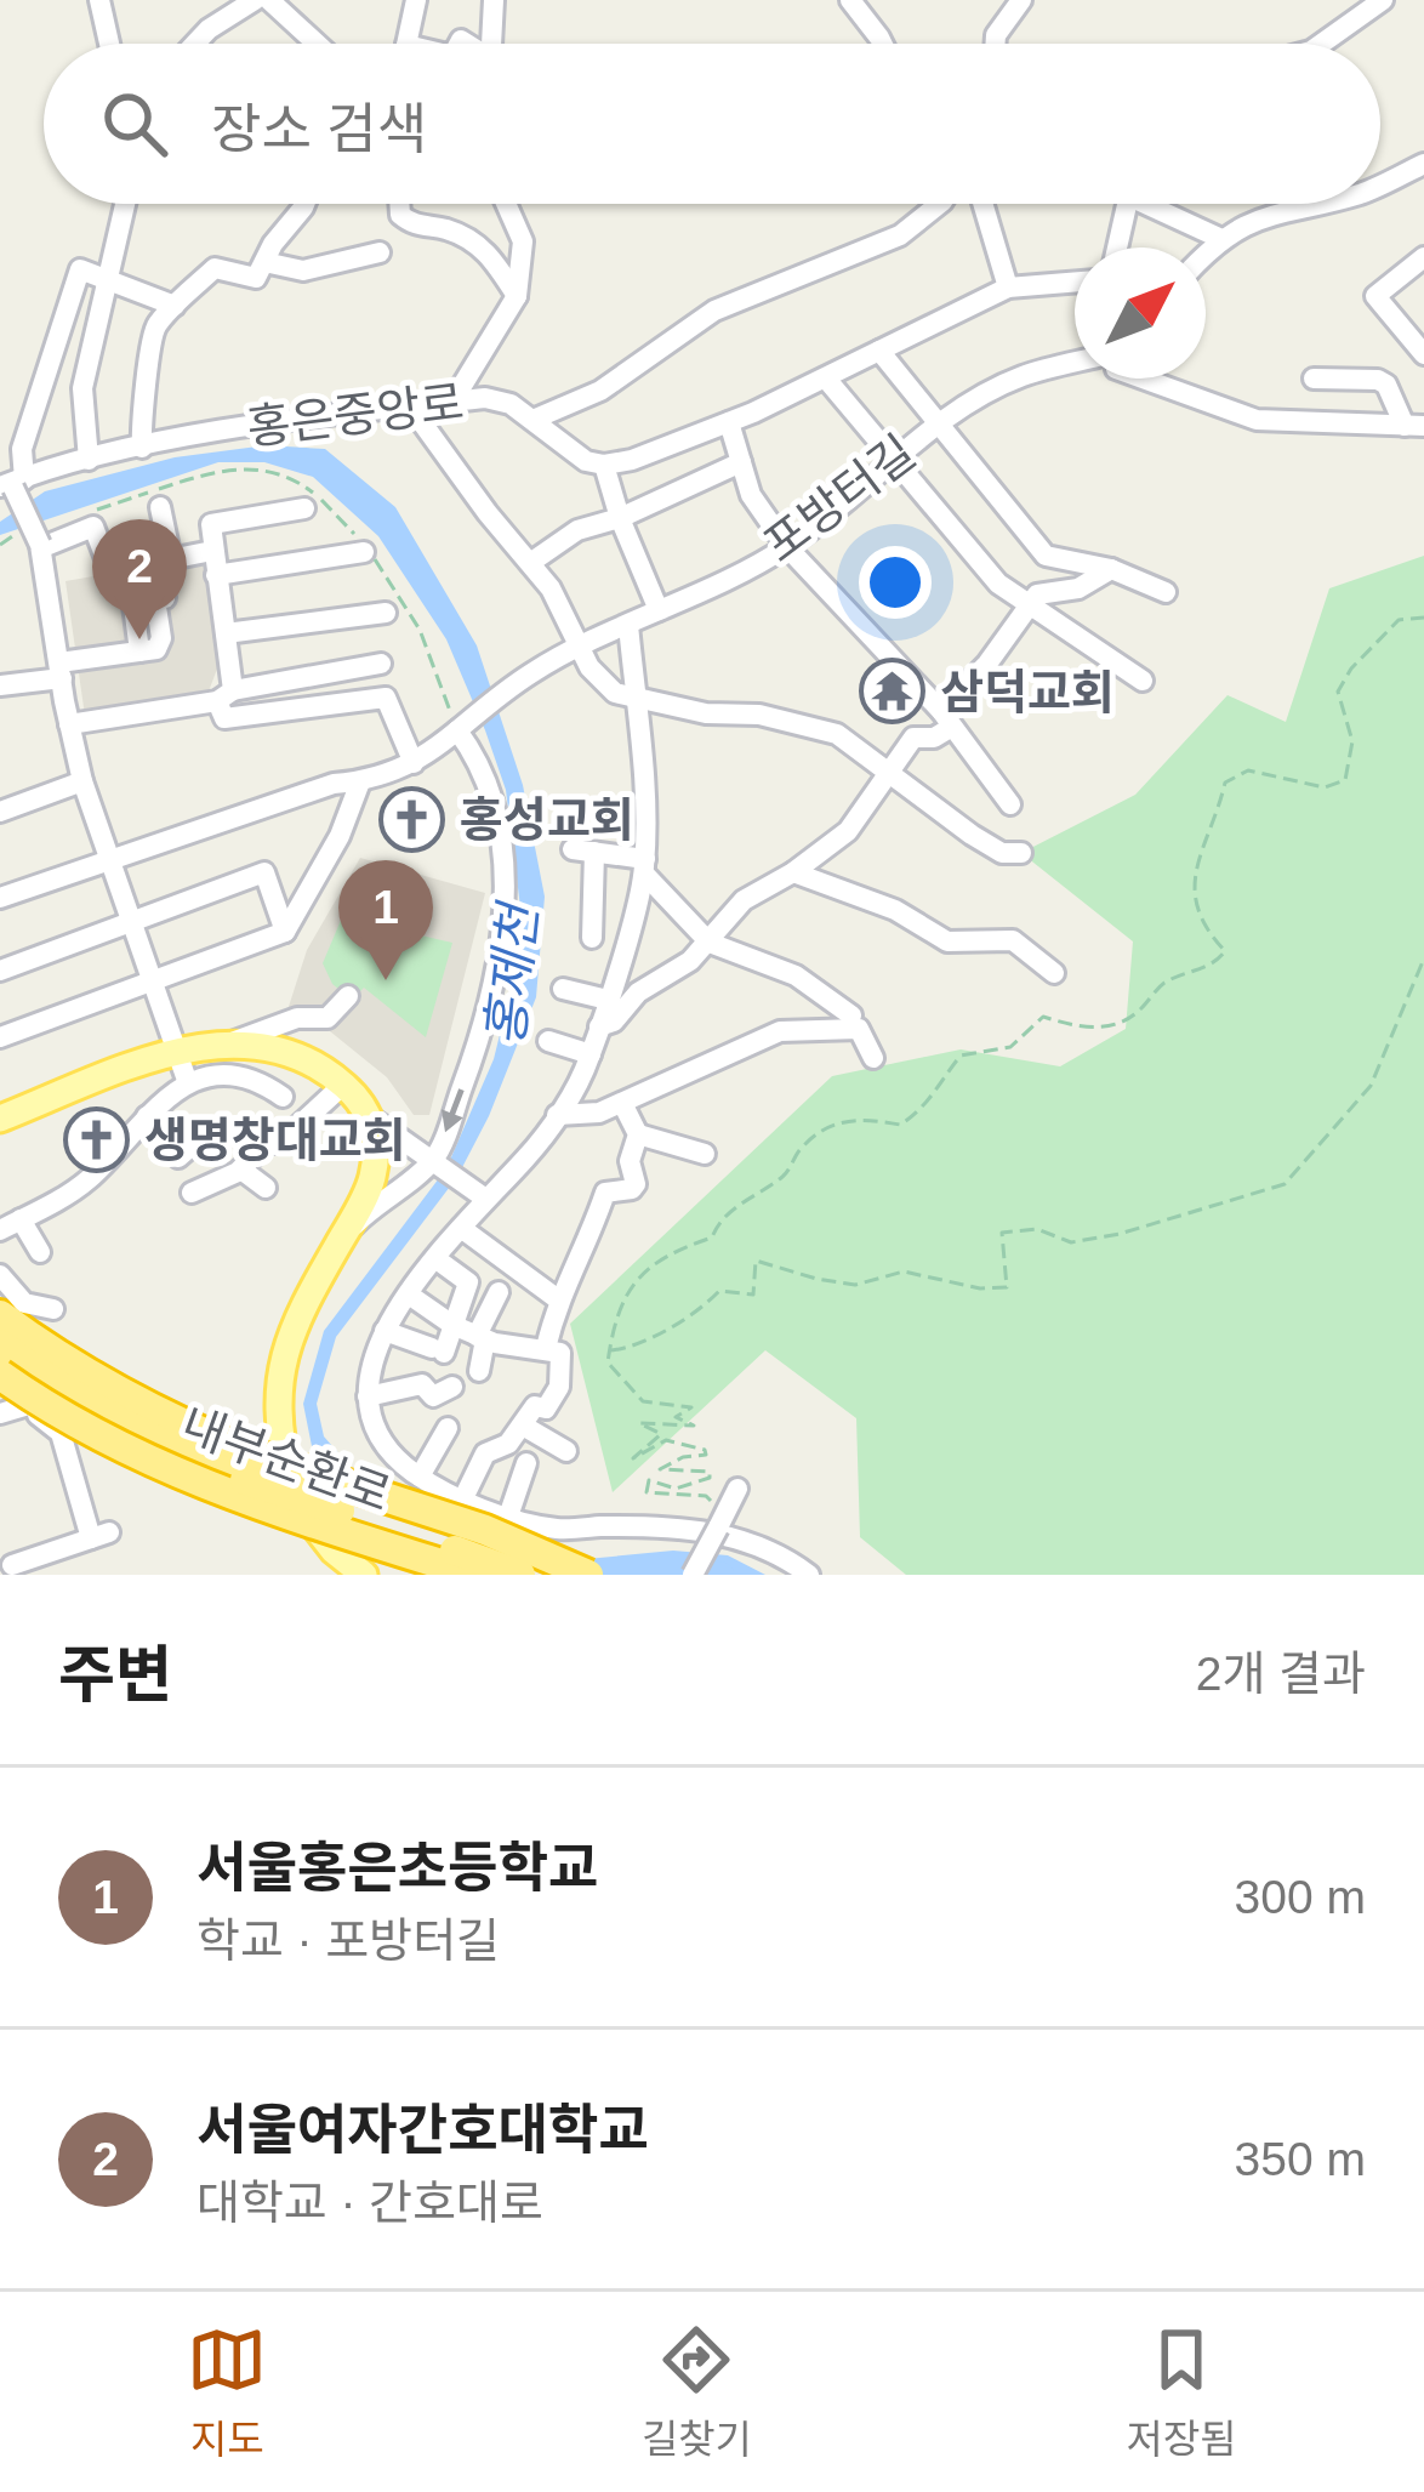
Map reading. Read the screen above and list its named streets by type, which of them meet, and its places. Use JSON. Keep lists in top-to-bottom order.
{
  "streets": {
    "highway": ["내부순환로"],
    "street": ["홍은중앙로", "포방터길"]
  },
  "water": ["홍제천"],
  "places": {
    "temple": ["삼덕교회"],
    "church": ["홍성교회", "생명창대교회"]
  },
  "north": "top right",
  "page": {
    "search": "장소 검색",
    "pins": ["2", "1"],
    "heading": ["주변", "2개 결과"],
    "list": [
      {
        "mark": "1",
        "name": "서울홍은초등학교",
        "note": "학교 · 포방터길",
        "value": "300 m"
      },
      {
        "mark": "2",
        "name": "서울여자간호대학교",
        "note": "대학교 · 간호대로",
        "value": "350 m"
      }
    ],
    "nav": ["지도", "길찾기", "저장됨"]
  }
}
